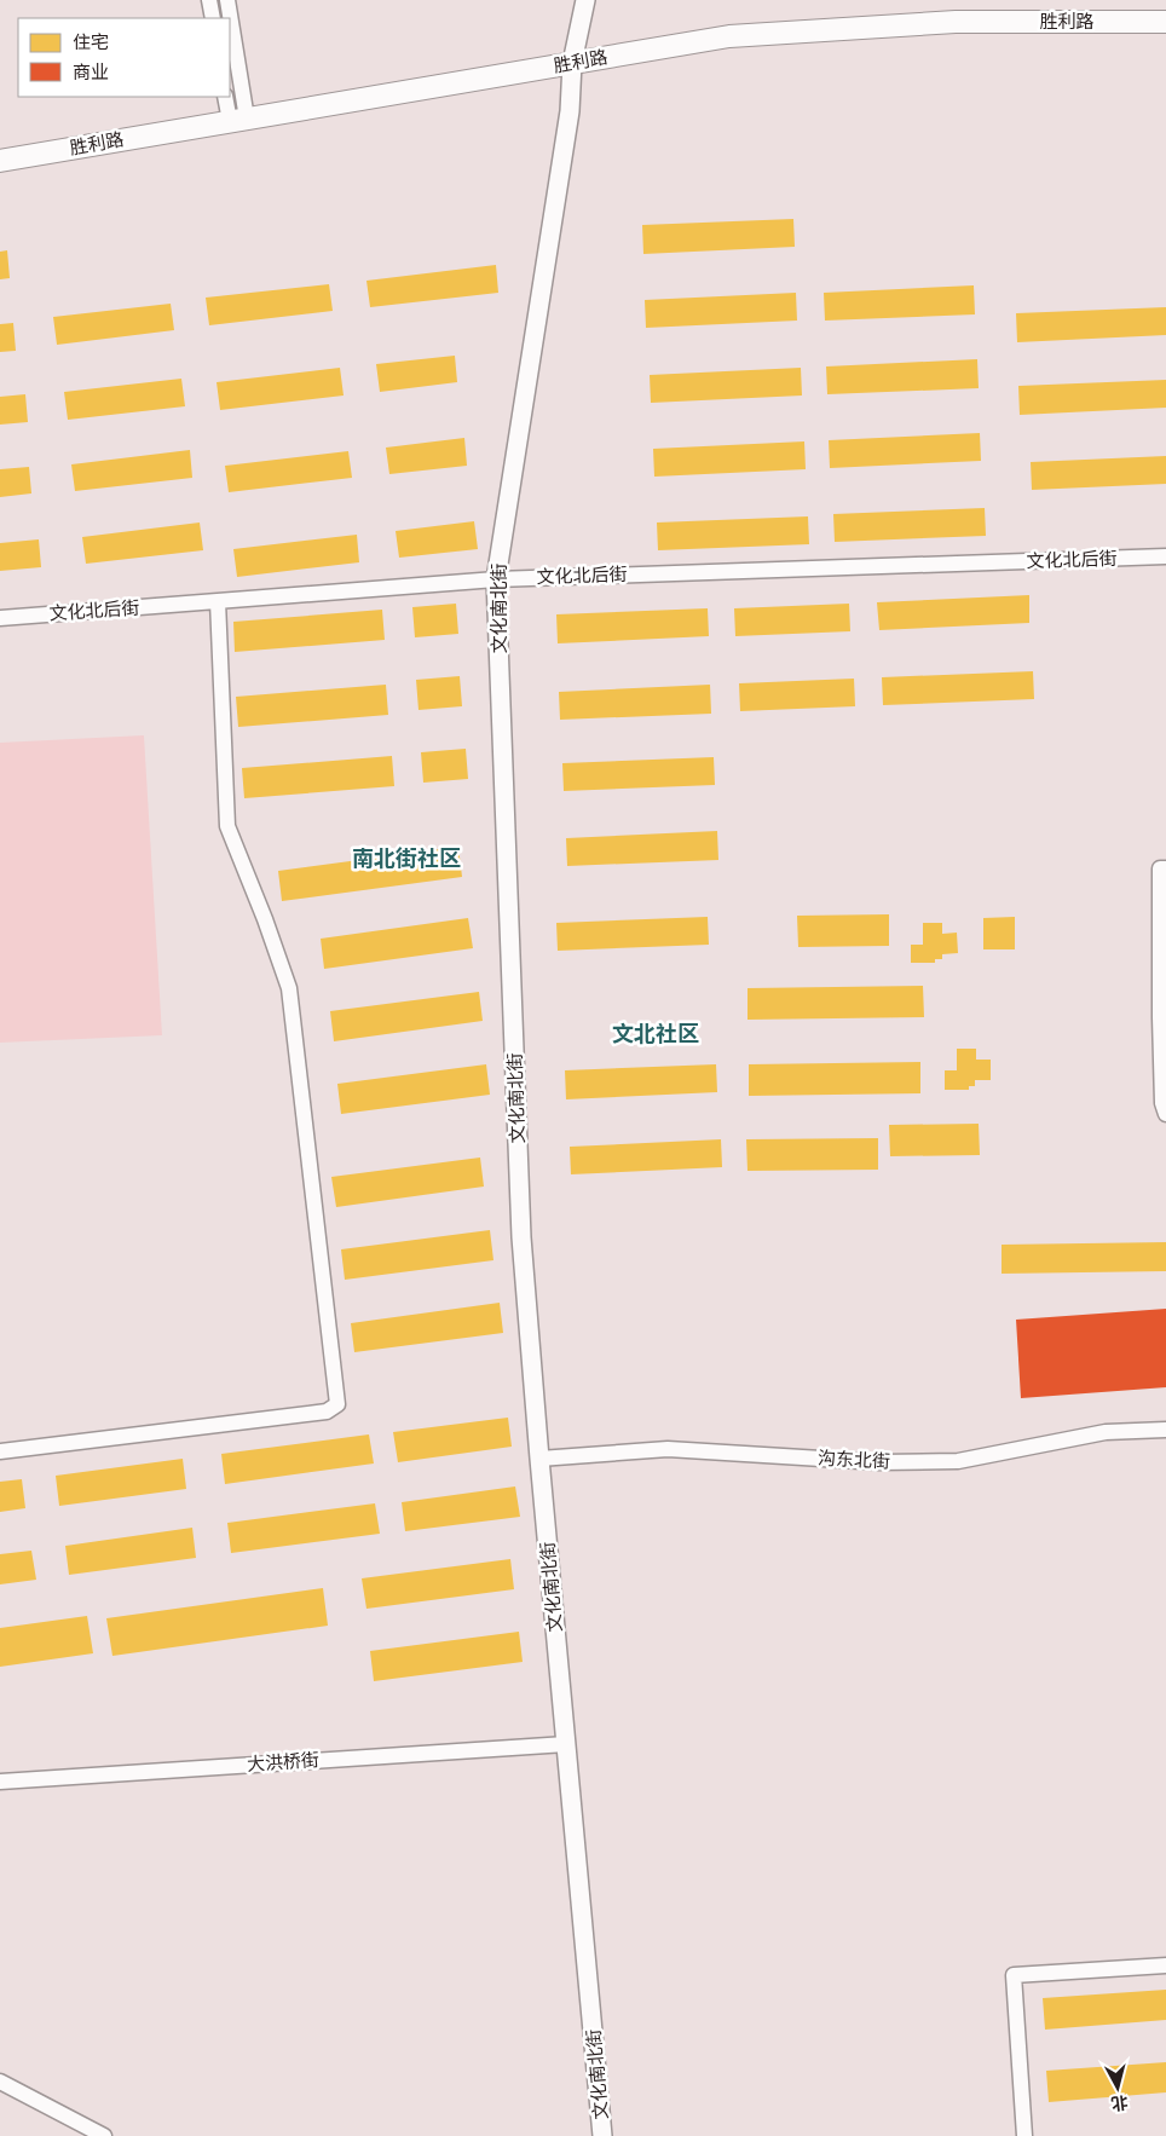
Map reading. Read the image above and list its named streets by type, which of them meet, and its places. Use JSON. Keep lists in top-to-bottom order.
{
  "streets": {
    "main road": ["胜利路"],
    "street": [
      "文化北后街",
      "文化南北街",
      "沟东北街",
      "大洪桥街"
    ]
  },
  "crossings": [
    ["胜利路", "文化南北街"],
    ["文化北后街", "文化南北街"],
    ["文化南北街", "沟东北街"],
    ["文化南北街", "大洪桥街"]
  ],
  "districts": ["南北街社区", "文北社区"],
  "legend": ["住宅", "商业"],
  "north": "bottom"
}
